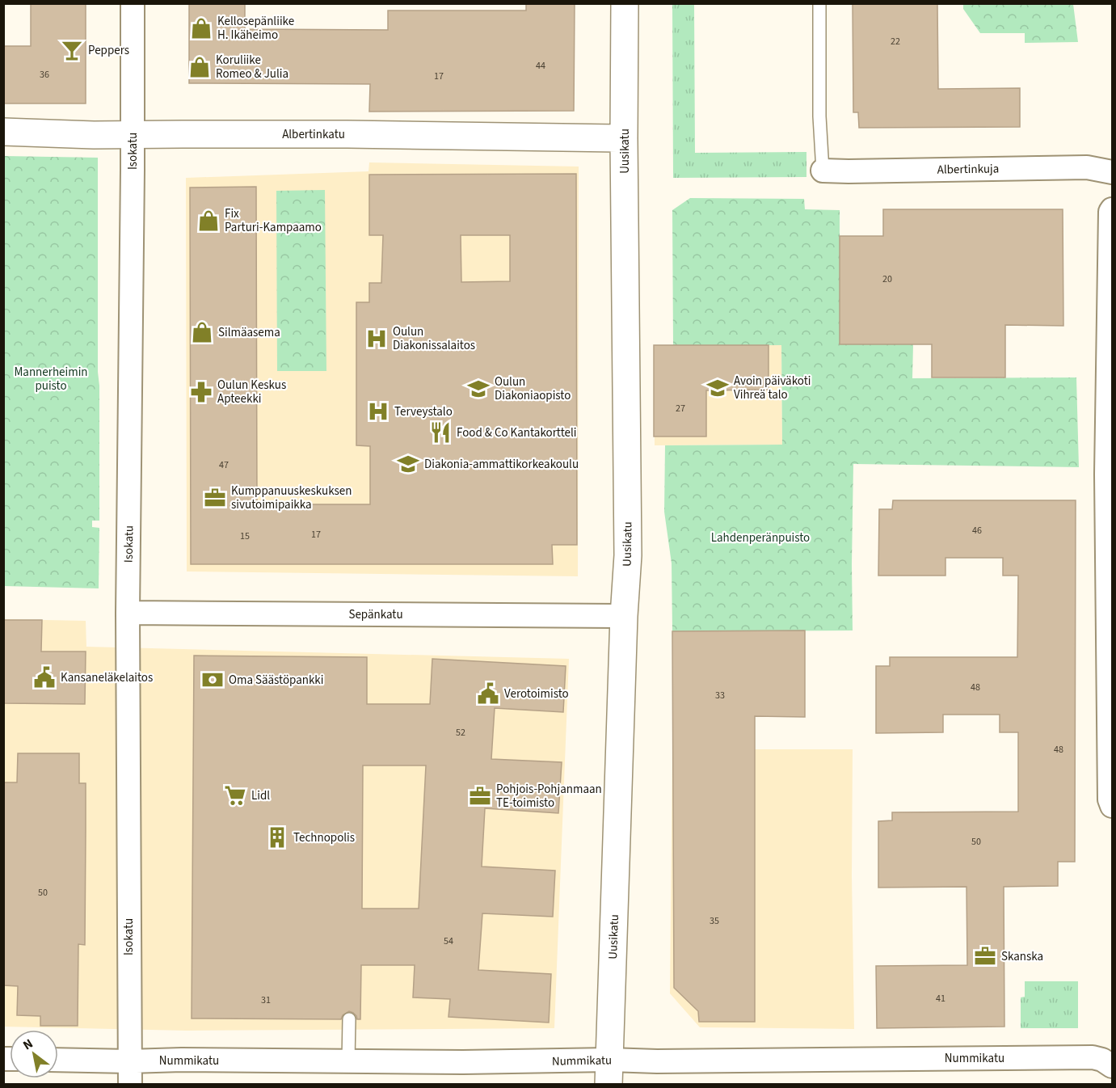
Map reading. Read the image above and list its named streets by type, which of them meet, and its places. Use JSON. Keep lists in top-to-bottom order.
{
  "streets": {
    "main road": ["Albertinkatu", "Uusikatu"],
    "street": [
      "Isokatu",
      "Albertinkuja",
      "Sepänkatu",
      "Nummikatu"
    ]
  },
  "crossings": [
    ["Albertinkatu", "Isokatu"],
    ["Albertinkatu", "Uusikatu"],
    ["Isokatu", "Sepänkatu"],
    ["Isokatu", "Nummikatu"],
    ["Uusikatu", "Sepänkatu"],
    ["Uusikatu", "Nummikatu"]
  ],
  "parks": ["Mannerheimin puisto", "Lahdenperänpuisto"],
  "places": {
    "shop": [
      "Kellosepänliike H. Ikäheimo",
      "Koruliike Romeo & Julia",
      "Fix Parturi-Kampaamo",
      "Silmäasema"
    ],
    "bar": ["Peppers"],
    "hospital": ["Oulun Diakonissalaitos", "Terveystalo"],
    "school or university": ["Avoin päiväkoti Vihreä talo", "Oulun Diakoniaopisto", "Diakonia-ammattikorkeakoulu"],
    "pharmacy": ["Oulun Keskus Apteekki"],
    "restaurant": ["Food & Co Kantakortteli"],
    "office": ["Kumppanuuskeskuksen sivutoimipaikka", "Pohjois-Pohjanmaan TE-toimisto", "Skanska"],
    "public building": ["Kansaneläkelaitos", "Verotoimisto"],
    "bank": ["Oma Säästöpankki"],
    "supermarket": ["Lidl"],
    "building": ["Technopolis"]
  },
  "house_numbers": [
    "22",
    "44",
    "36",
    "17",
    "20",
    "27",
    "47",
    "46",
    "17",
    "15",
    "48",
    "33",
    "52",
    "48",
    "50",
    "50",
    "35",
    "54",
    "41",
    "31"
  ],
  "north": "top left"
}
